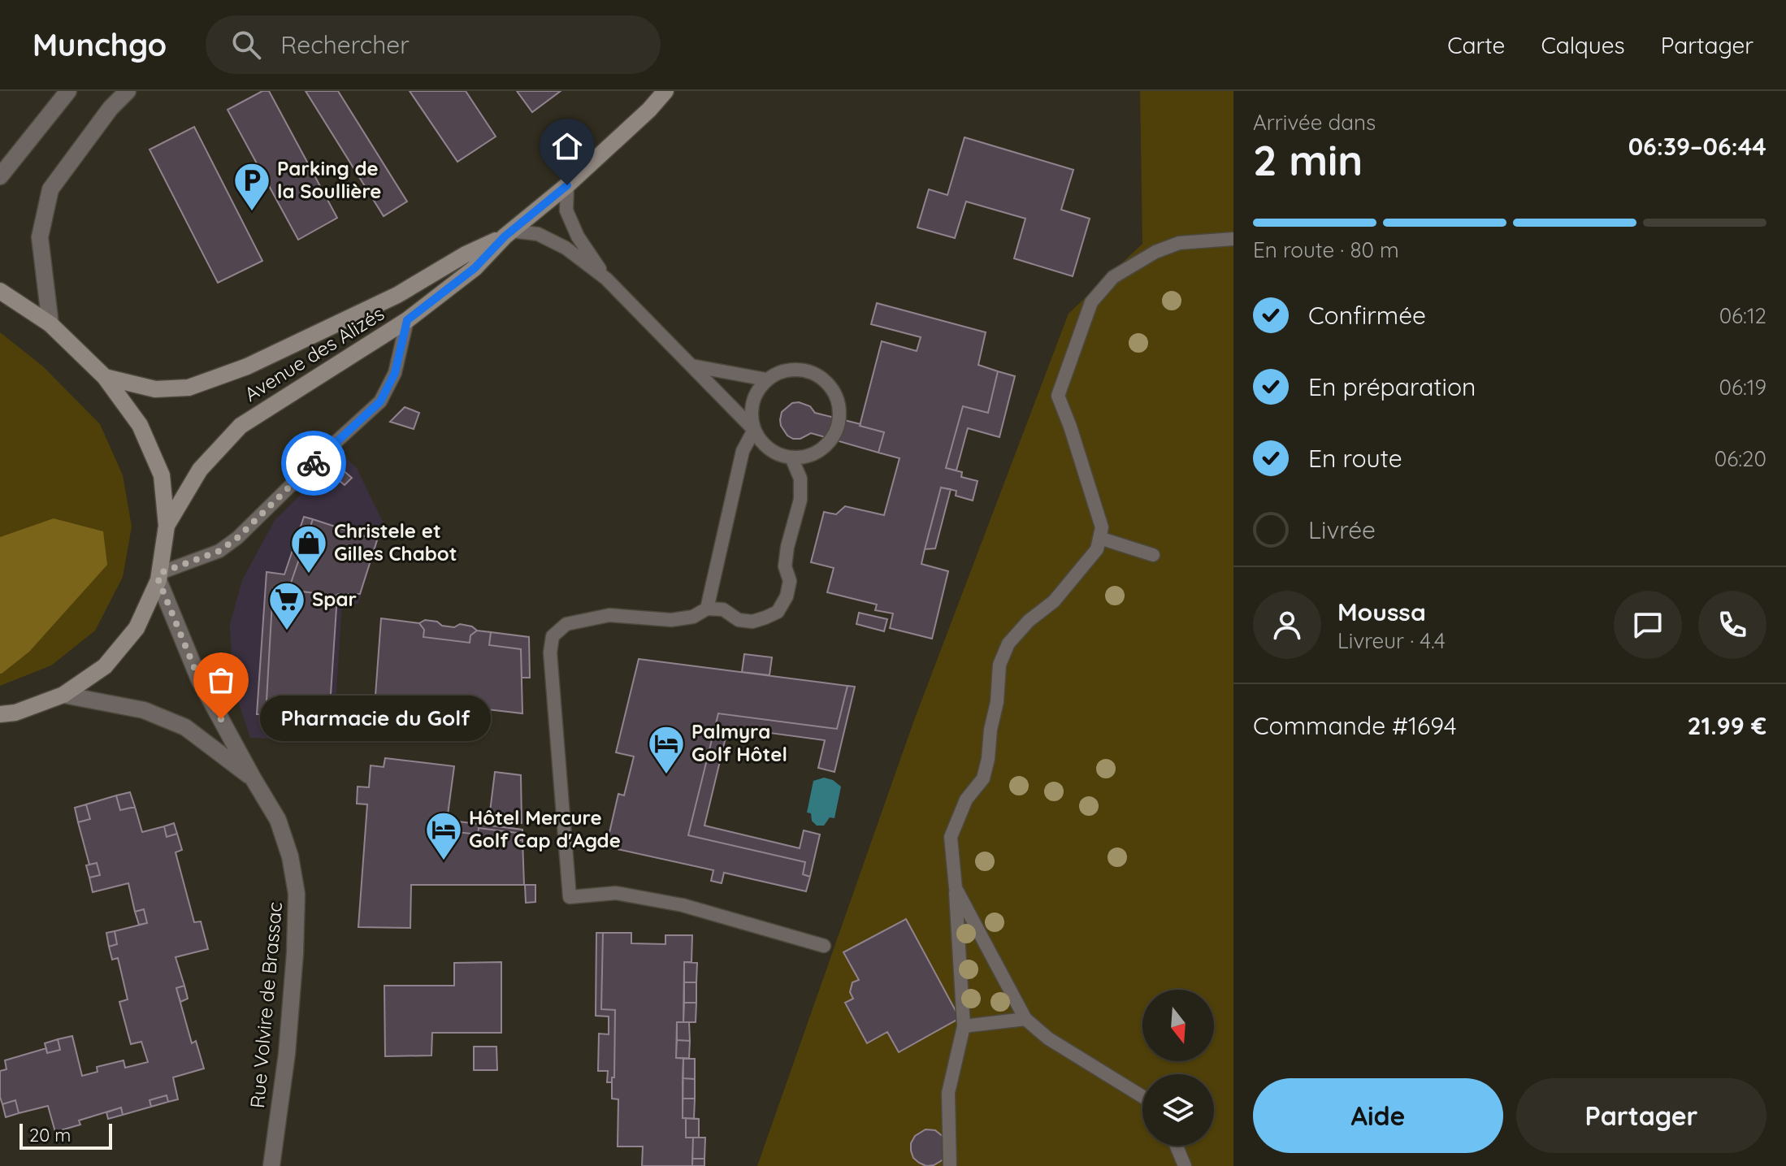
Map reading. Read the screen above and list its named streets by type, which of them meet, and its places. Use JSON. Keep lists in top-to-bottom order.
{
  "streets": {
    "street": ["Avenue des Alizés", "Rue Volvire de Brassac"]
  },
  "places": {
    "parking": ["Parking de la Soullière"],
    "shop": ["Christele et Gilles Chabot"],
    "supermarket": ["Spar"],
    "other": ["Pharmacie du Golf"],
    "hotel": ["Palmyra Golf Hôtel", "Hôtel Mercure Golf Cap d'Agde"]
  },
  "scale_bar": "20 m",
  "north": "bottom",
  "page": {
    "header": "Munchgo",
    "search": "Rechercher",
    "nav": ["Carte", "Calques", "Partager"],
    "heading": ["2 min", "Arrivée dans", "06:39–06:44"],
    "panel": [
      "Moussa",
      "Livreur · 4.4",
      "Commande #1694",
      "21.99 €"
    ],
    "bar": "En route · 80 m",
    "list": [
      ["Confirmée", "06:12"],
      ["En préparation", "06:19"],
      ["En route", "06:20"],
      "Livrée"
    ],
    "bubble": "Pharmacie du Golf",
    "buttons": ["Aide", "Partager"],
    "scale": "20 m"
  }
}
